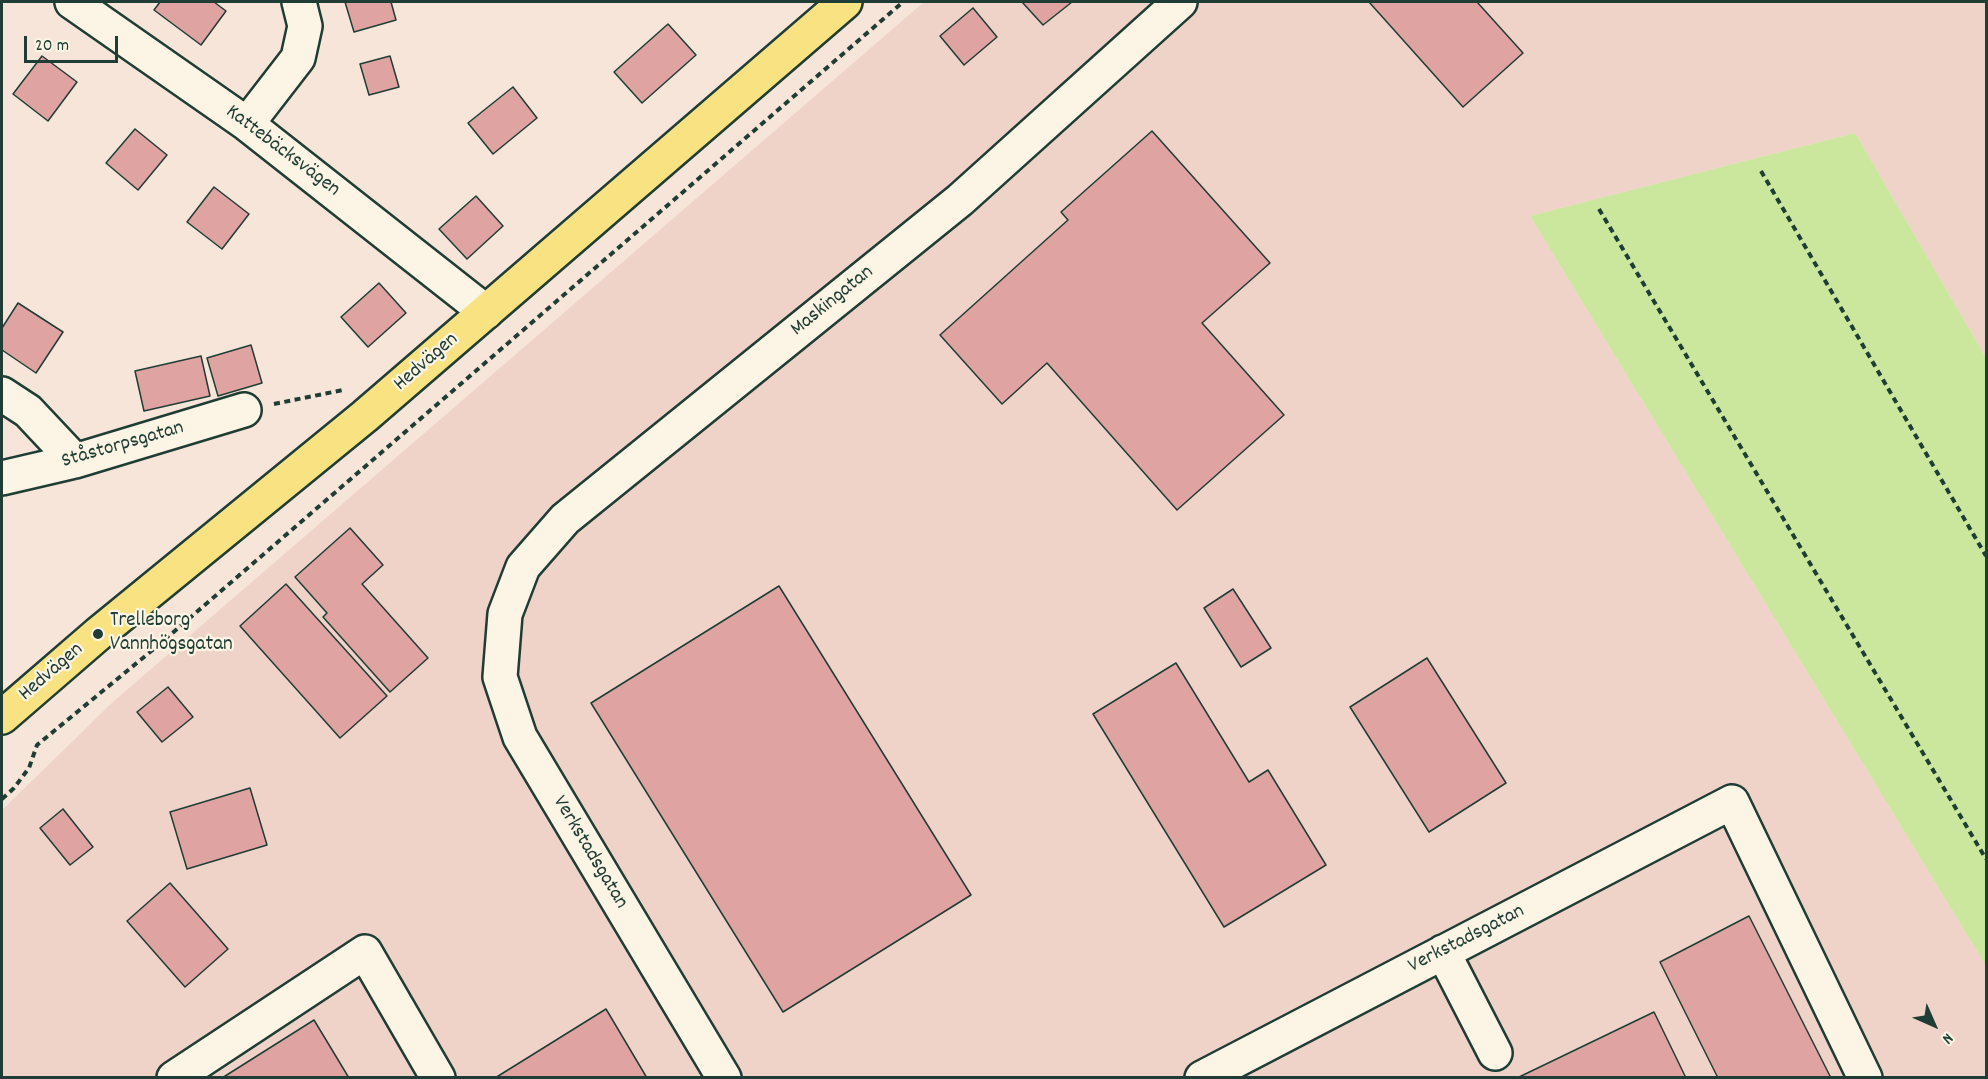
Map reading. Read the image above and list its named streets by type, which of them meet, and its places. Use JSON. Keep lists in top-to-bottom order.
{
  "streets": {
    "main road": ["Hedvägen"],
    "street": [
      "Kattebäcksvägen",
      "Maskingatan",
      "Ståstorpsgatan",
      "Verkstadsgatan"
    ]
  },
  "crossings": [
    ["Kattebäcksvägen", "Hedvägen"],
    ["Maskingatan", "Verkstadsgatan"]
  ],
  "places": ["Trelleborg Vannhögsgatan"],
  "scale_bar": "20 m",
  "north": "bottom right"
}
